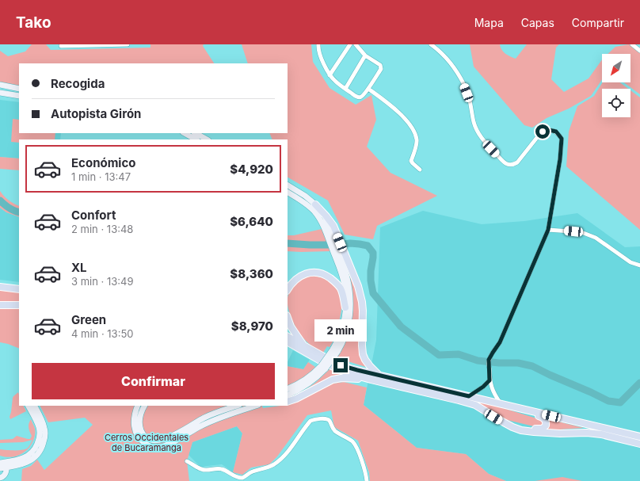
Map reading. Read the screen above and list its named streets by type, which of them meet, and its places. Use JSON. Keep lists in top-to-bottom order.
{
  "parks": ["Cerros Occidentales de Bucaramanga"],
  "north": "bottom left",
  "page": {
    "header": "Tako",
    "nav": ["Mapa", "Capas", "Compartir"],
    "banner": ["Recogida", "Autopista Girón"],
    "list": [
      {
        "name": "Económico",
        "note": "1 min · 13:47",
        "value": "$4,920"
      },
      {
        "name": "Confort",
        "note": "2 min · 13:48",
        "value": "$6,640"
      },
      {
        "name": "XL",
        "note": "3 min · 13:49",
        "value": "$8,360"
      },
      {
        "name": "Green",
        "note": "4 min · 13:50",
        "value": "$8,970"
      }
    ],
    "bubble": "2 min",
    "buttons": "Confirmar"
  }
}
